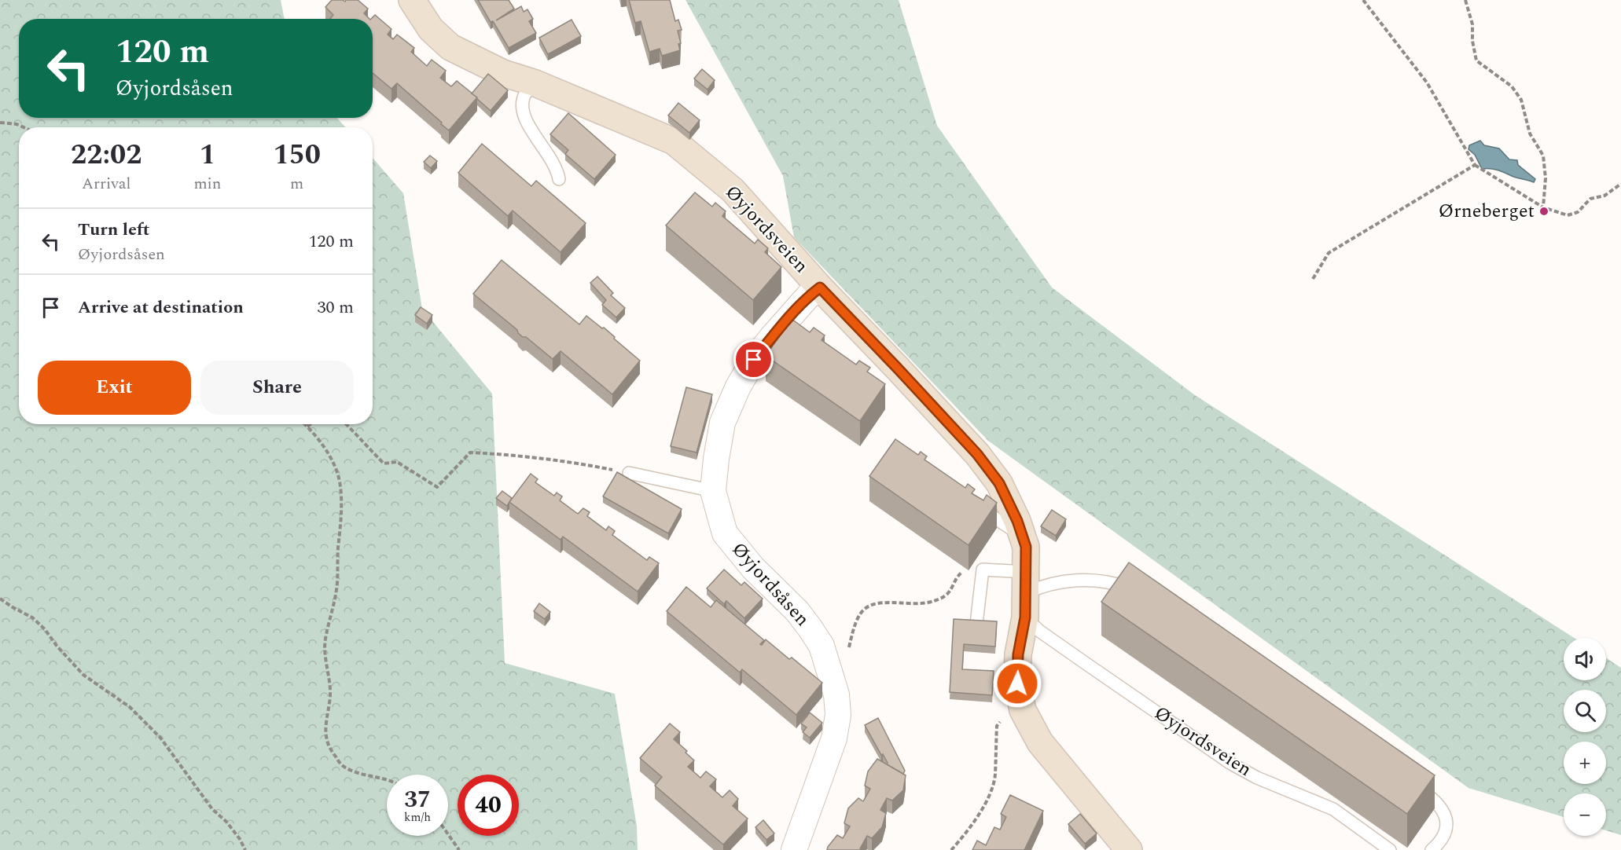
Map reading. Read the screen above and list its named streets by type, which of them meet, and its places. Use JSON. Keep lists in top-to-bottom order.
{
  "streets": {
    "street": ["Øyjordsveien", "Øyjordsåsen"]
  },
  "crossings": [
    ["Øyjordsveien", "Øyjordsåsen"]
  ],
  "places": ["Ørneberget"],
  "page": {
    "turn": ["120 m", "Øyjordsåsen"],
    "eta": [
      "22:02",
      "Arrival",
      "1",
      "min",
      "150",
      "m"
    ],
    "list": [
      {
        "name": "Turn left",
        "note": "Øyjordsåsen",
        "value": "120 m"
      },
      {
        "name": "Arrive at destination",
        "value": "30 m"
      }
    ],
    "buttons": ["Exit", "Share"],
    "map_buttons": ["+", "−"],
    "speed": "37 km/h",
    "limit": "40"
  }
}
